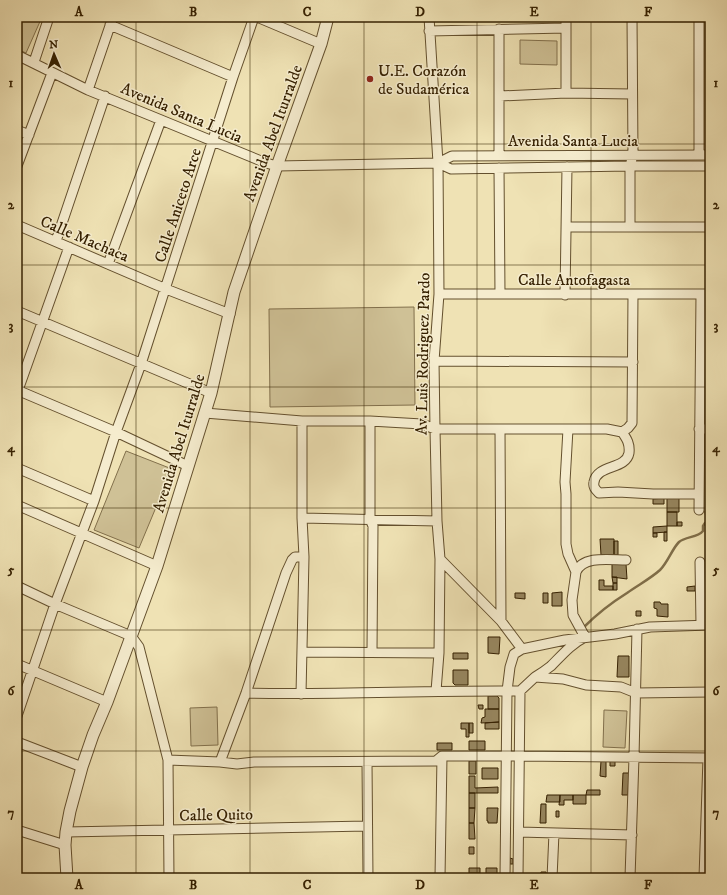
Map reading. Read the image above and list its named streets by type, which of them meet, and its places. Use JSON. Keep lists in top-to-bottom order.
{
  "streets": {
    "street": [
      "Avenida Santa Lucia",
      "Avenida Abel Iturralde",
      "Calle Aniceto Arce",
      "Calle Machaca",
      "Calle Antofagasta",
      "Av. Luis Rodriguez Pardo",
      "Calle Quito"
    ]
  },
  "crossings": [
    ["Avenida Santa Lucia", "Avenida Abel Iturralde"],
    ["Avenida Santa Lucia", "Calle Aniceto Arce"],
    ["Avenida Santa Lucia", "Av. Luis Rodriguez Pardo"],
    ["Avenida Abel Iturralde", "Calle Machaca"],
    ["Avenida Abel Iturralde", "Calle Quito"],
    ["Calle Aniceto Arce", "Calle Machaca"],
    ["Calle Antofagasta", "Av. Luis Rodriguez Pardo"]
  ],
  "places": ["U.E. Corazón de Sudamérica"],
  "north": "top",
  "grid": {
    "columns": [
      "A",
      "B",
      "C",
      "D",
      "E",
      "F"
    ],
    "rows": [
      "1",
      "2",
      "3",
      "4",
      "5",
      "6",
      "7"
    ]
  }
}
